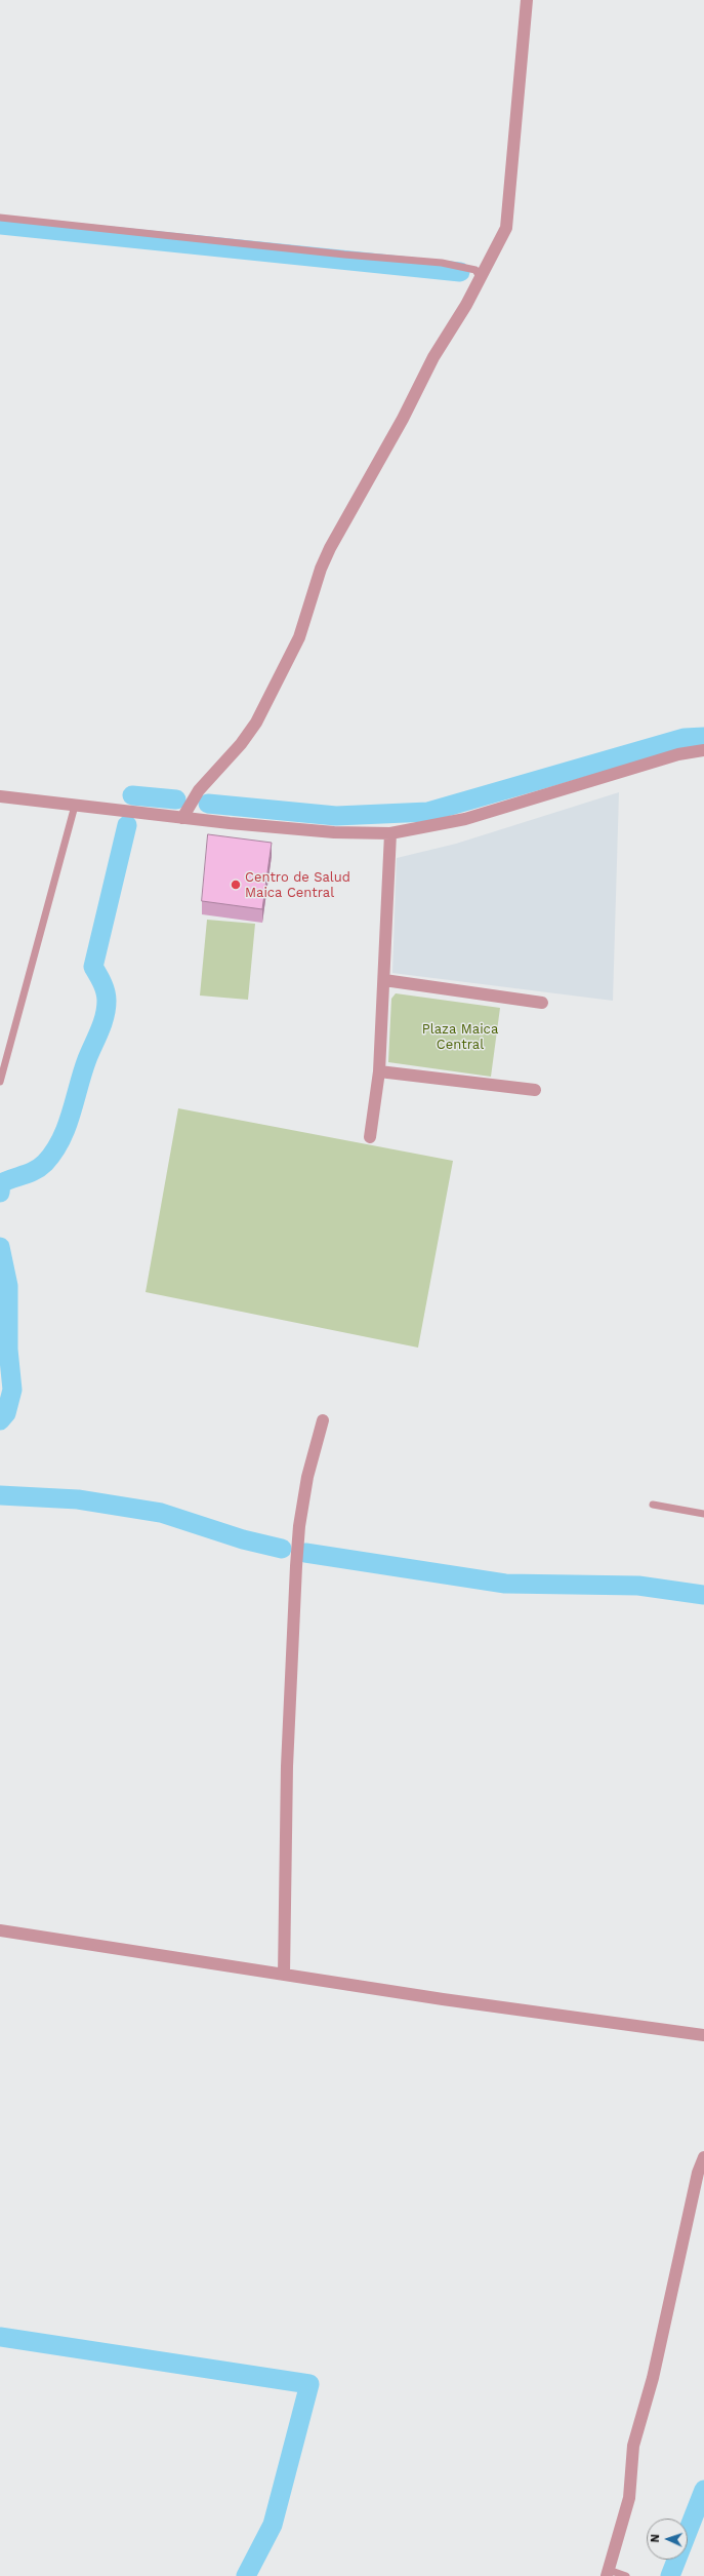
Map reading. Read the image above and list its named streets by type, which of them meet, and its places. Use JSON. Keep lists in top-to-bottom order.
{
  "parks": ["Plaza Maica Central"],
  "places": ["Centro de Salud Maica Central"],
  "north": "left"
}
